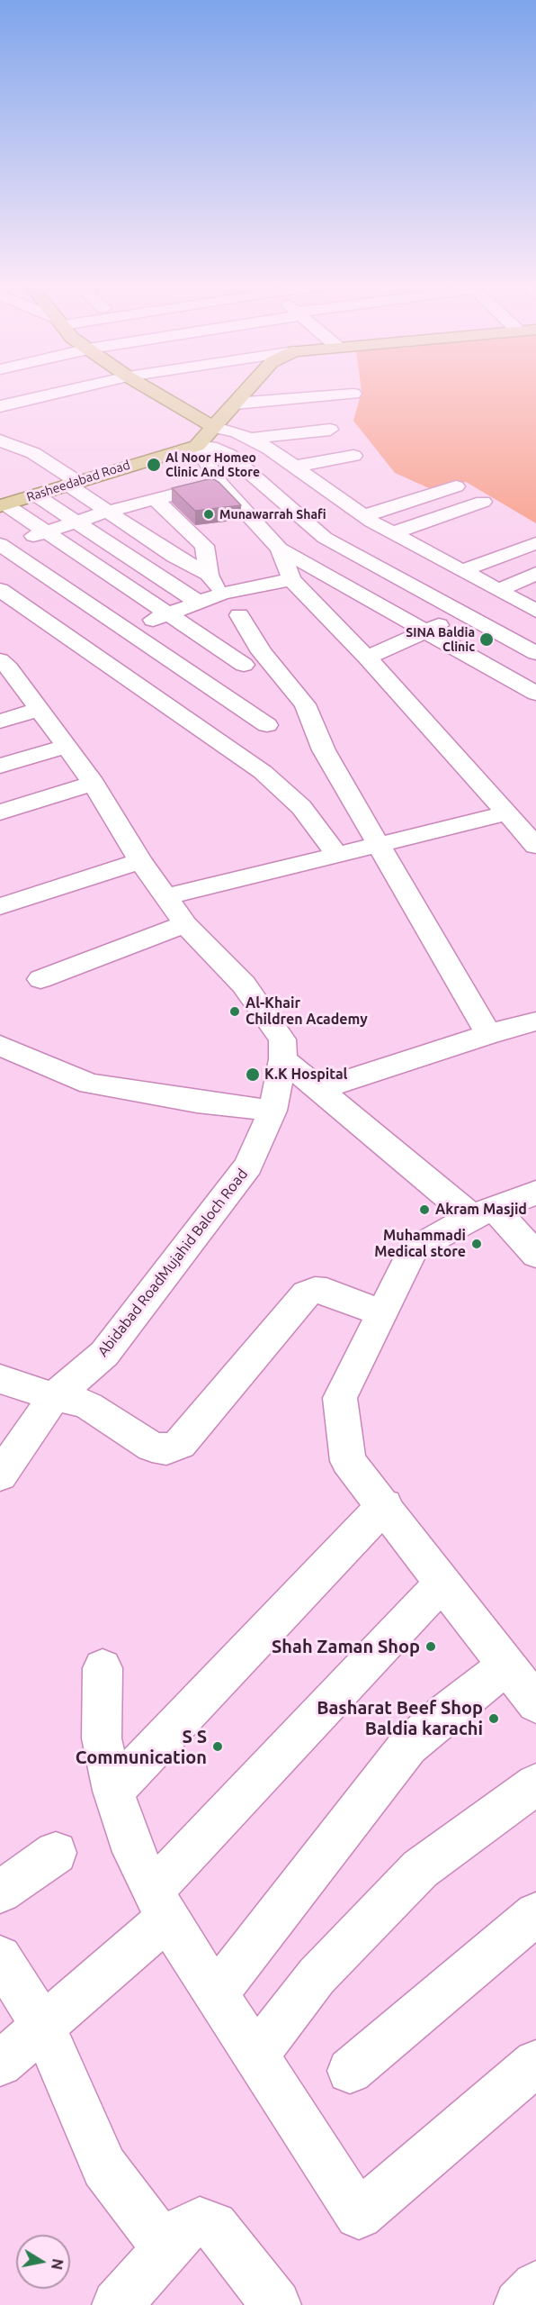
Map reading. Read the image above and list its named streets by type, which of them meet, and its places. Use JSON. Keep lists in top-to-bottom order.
{
  "streets": {
    "main road": ["Rasheedabad Road"],
    "street": ["Abidabad RoadMujahid Baloch Road"]
  },
  "places": [
    "Al Noor Homeo Clinic And Store",
    "Munawarrah Shafi",
    "SINA Baldia Clinic",
    "Al-Khair Children Academy",
    "K.K Hospital",
    "Akram Masjid",
    "Muhammadi Medical store",
    "Shah Zaman Shop",
    "Basharat Beef Shop Baldia karachi",
    "S S Communication"
  ],
  "north": "right"
}
